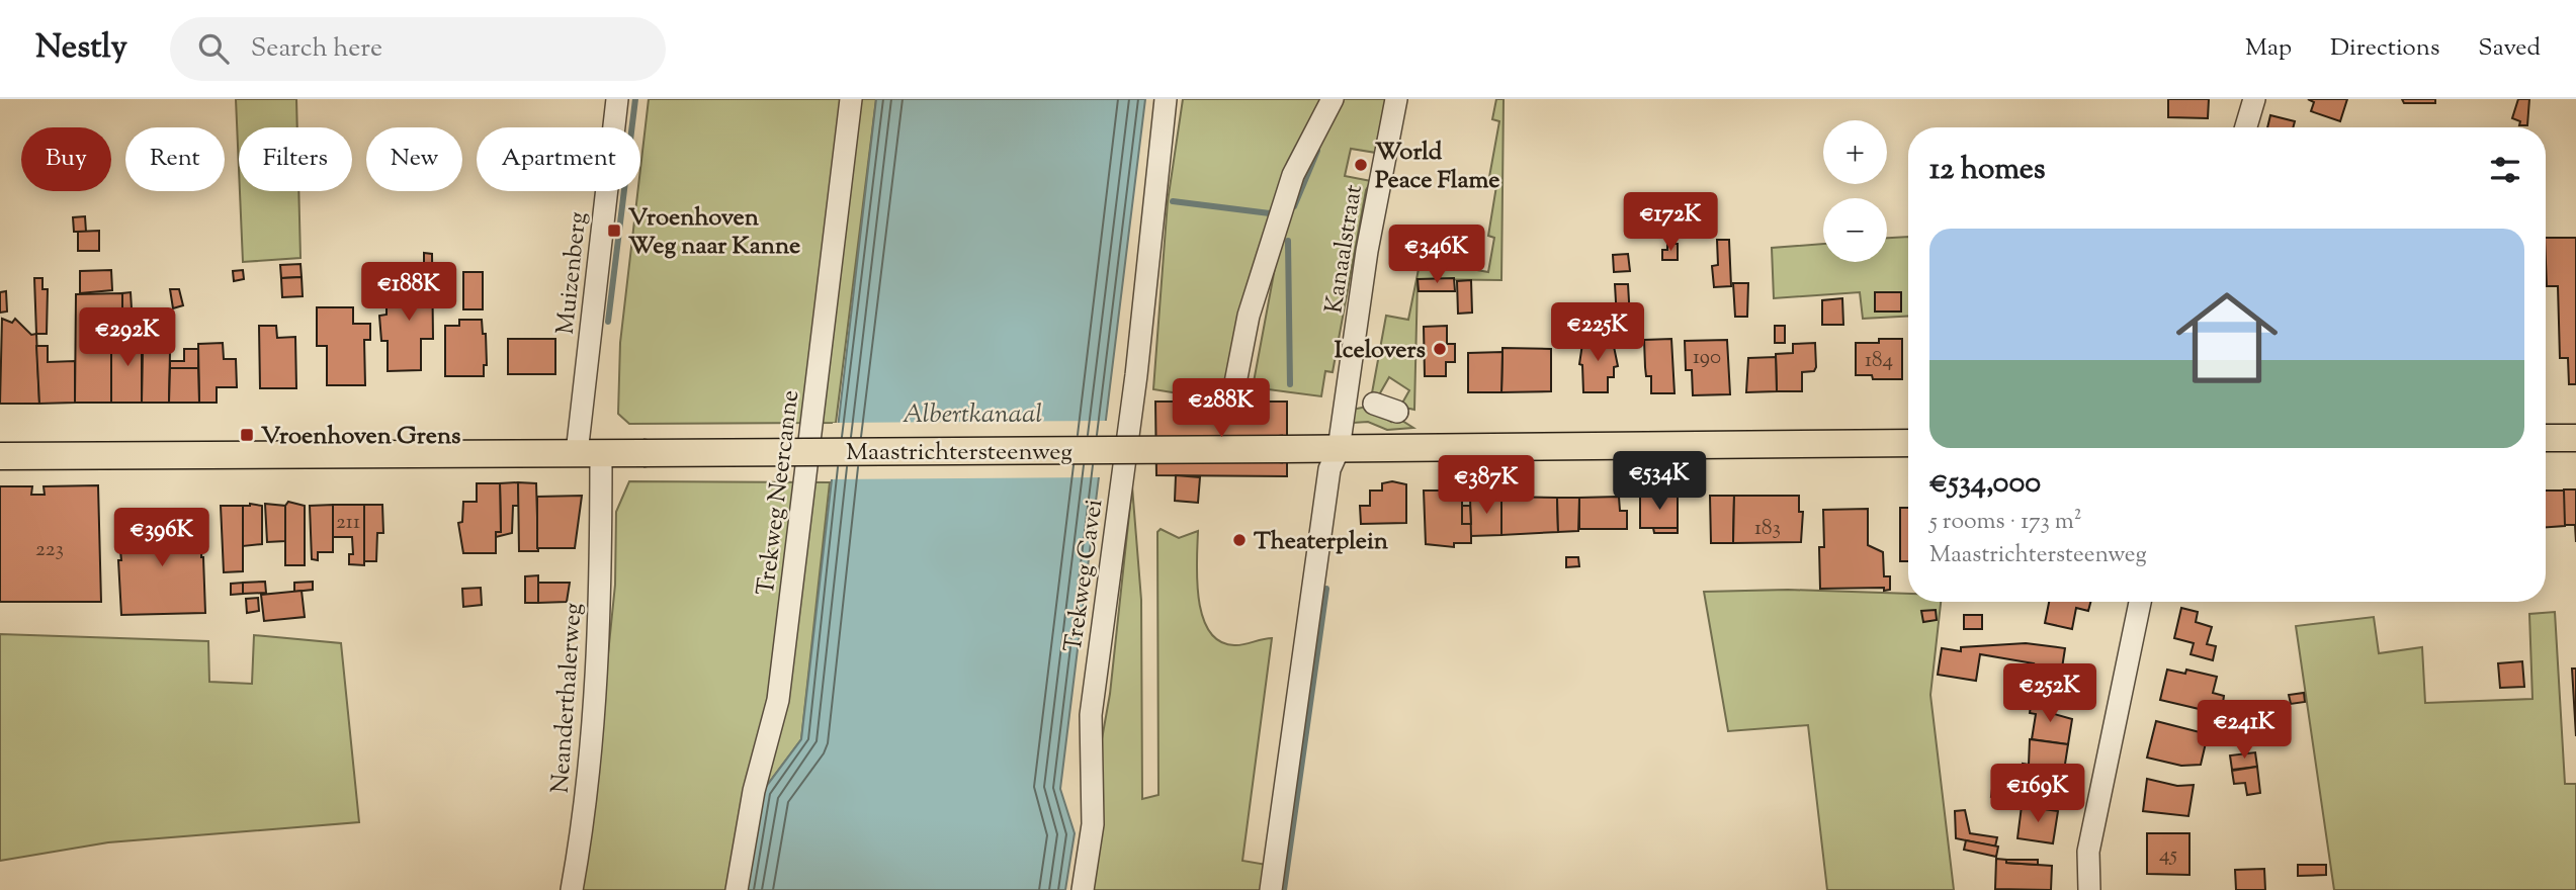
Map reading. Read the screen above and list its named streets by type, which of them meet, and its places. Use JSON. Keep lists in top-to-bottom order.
{
  "streets": {
    "main road": ["Maastrichtersteenweg"],
    "street": [
      "Kanaalstraat",
      "Muizenberg",
      "Trekweg Neercanne",
      "Trekweg Cavei",
      "Neanderthalerweg"
    ]
  },
  "crossings": [
    ["Kanaalstraat", "Maastrichtersteenweg"],
    ["Muizenberg", "Maastrichtersteenweg"],
    ["Muizenberg", "Neanderthalerweg"]
  ],
  "water": ["Albertkanaal"],
  "places": {
    "other": ["World Peace Flame", "Icelovers", "Theaterplein"],
    "transit": ["Vroenhoven Weg naar Kanne", "Vroenhoven Grens"]
  },
  "house_numbers": [
    "190",
    "184",
    "211",
    "183",
    "223",
    "45"
  ],
  "page": {
    "header": "Nestly",
    "search": "Search here",
    "nav": ["Map", "Directions", "Saved"],
    "map_buttons": ["+", "−"],
    "chip": [
      "Buy",
      "Rent",
      "Filters",
      "New",
      "Apartment"
    ],
    "heading": "12 homes",
    "price": [
      "€172K",
      "€346K",
      "€188K",
      "€225K",
      "€292K",
      "€288K",
      "€534K",
      "€387K",
      "€396K",
      "€252K",
      "€241K",
      "€169K"
    ],
    "list": [
      {
        "name": "€534,000",
        "note": "5 rooms · 173 m² · Maastrichtersteenweg"
      }
    ]
  }
}
